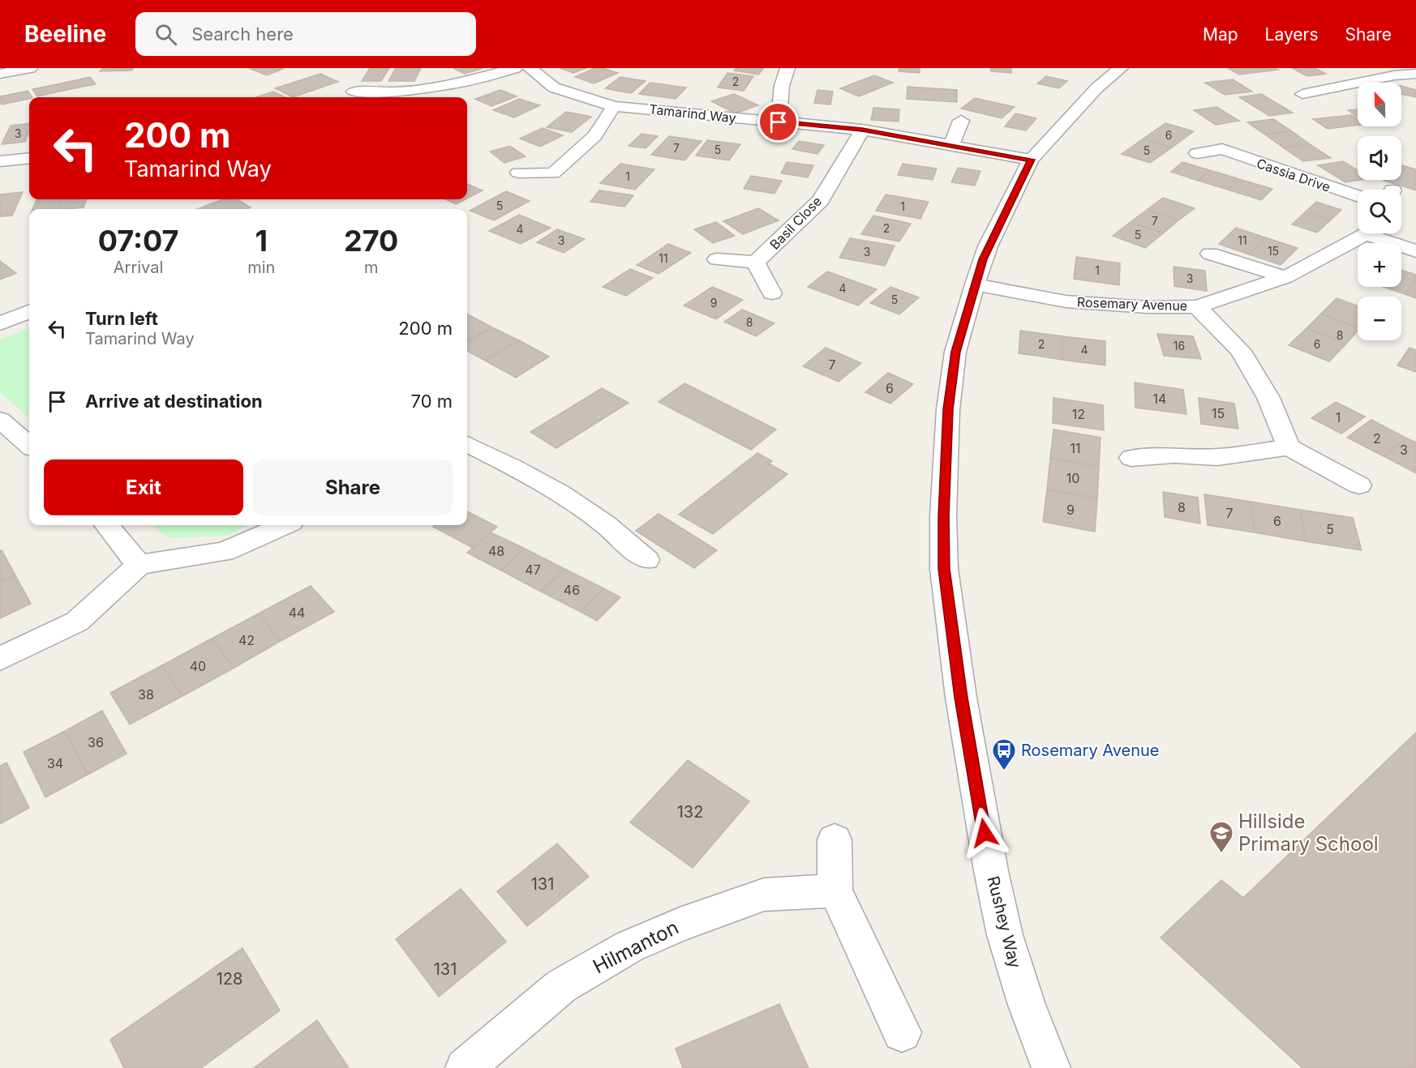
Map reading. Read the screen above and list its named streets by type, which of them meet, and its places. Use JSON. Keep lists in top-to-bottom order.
{
  "streets": {
    "street": [
      "Tamarind Way",
      "Cassia Drive",
      "Basil Close",
      "Rosemary Avenue",
      "Rushey Way",
      "Hilmanton"
    ]
  },
  "crossings": [
    ["Tamarind Way", "Basil Close"],
    ["Tamarind Way", "Rushey Way"],
    ["Rosemary Avenue", "Rushey Way"]
  ],
  "places": {
    "bus stop": ["Rosemary Avenue"],
    "school or university": ["Hillside Primary School"]
  },
  "house_numbers": [
    "2",
    "3",
    "6",
    "7",
    "5",
    "5",
    "1",
    "5",
    "1",
    "7",
    "2",
    "4",
    "5",
    "3",
    "11",
    "15",
    "3",
    "11",
    "1",
    "3",
    "4",
    "5",
    "9",
    "8",
    "8",
    "2",
    "6",
    "16",
    "4",
    "7",
    "6",
    "14",
    "15",
    "12",
    "1",
    "2",
    "11",
    "3",
    "10",
    "8",
    "9",
    "7",
    "6",
    "5",
    "48",
    "47",
    "46",
    "44",
    "42",
    "40",
    "38",
    "36",
    "34",
    "132",
    "131",
    "131",
    "128"
  ],
  "north": "top",
  "page": {
    "header": "Beeline",
    "search": "Search here",
    "nav": ["Map", "Layers", "Share"],
    "map_buttons": ["+", "−"],
    "turn": ["200 m", "Tamarind Way"],
    "eta": [
      "07:07",
      "Arrival",
      "1",
      "min",
      "270",
      "m"
    ],
    "list": [
      {
        "name": "Turn left",
        "note": "Tamarind Way",
        "value": "200 m"
      },
      {
        "name": "Arrive at destination",
        "value": "70 m"
      }
    ],
    "buttons": ["Exit", "Share"]
  }
}
